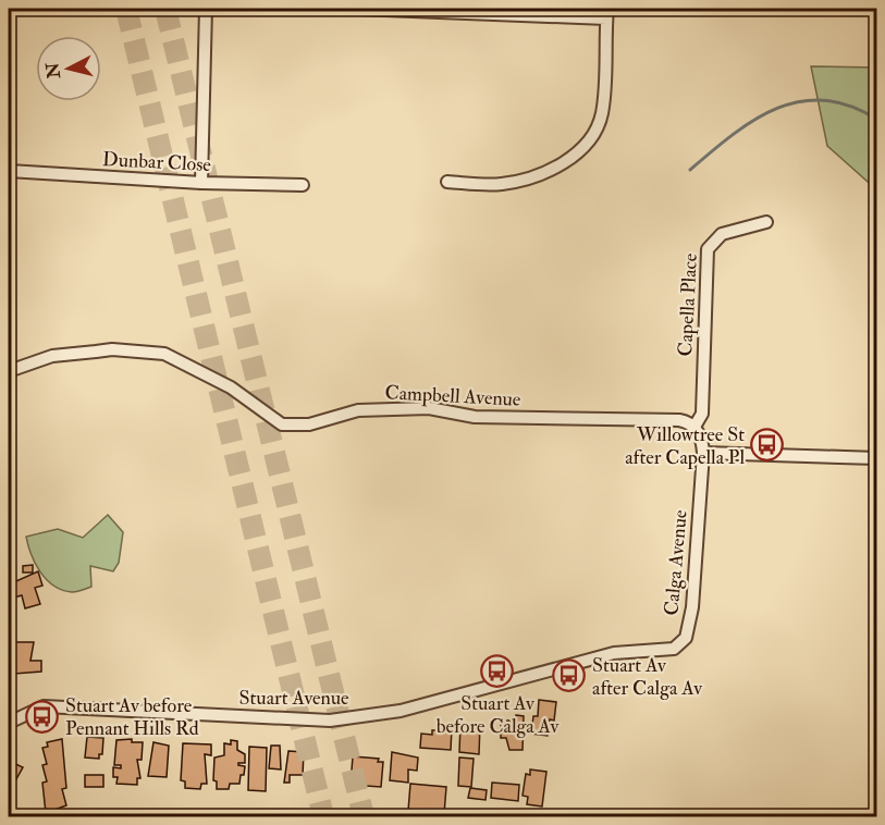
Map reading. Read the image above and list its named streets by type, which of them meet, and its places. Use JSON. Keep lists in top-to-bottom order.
{
  "streets": {
    "street": [
      "Dunbar Close",
      "Capella Place",
      "Campbell Avenue",
      "Calga Avenue",
      "Stuart Avenue"
    ]
  },
  "crossings": [
    ["Capella Place", "Campbell Avenue"],
    ["Calga Avenue", "Stuart Avenue"]
  ],
  "places": {
    "bus stop": [
      "Willowtree St after Capella Pl",
      "Stuart Av before Calga Av",
      "Stuart Av after Calga Av",
      "Stuart Av before Pennant Hills Rd"
    ]
  },
  "north": "left"
}
